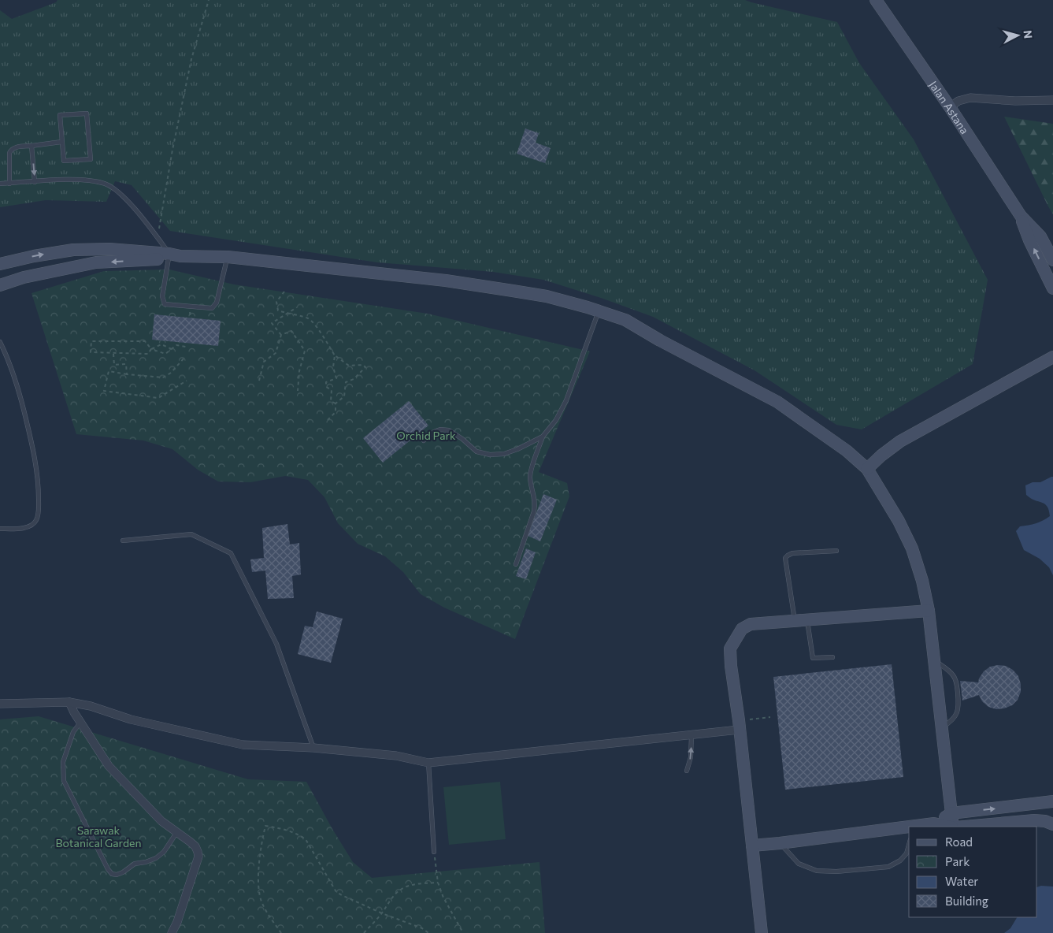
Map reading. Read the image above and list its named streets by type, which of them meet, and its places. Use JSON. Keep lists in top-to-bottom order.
{
  "streets": {
    "street": ["Jalan Astana"]
  },
  "parks": ["Orchid Park", "Sarawak Botanical Garden"],
  "legend": [
    "Road",
    "Park",
    "Water",
    "Building"
  ],
  "north": "right"
}
